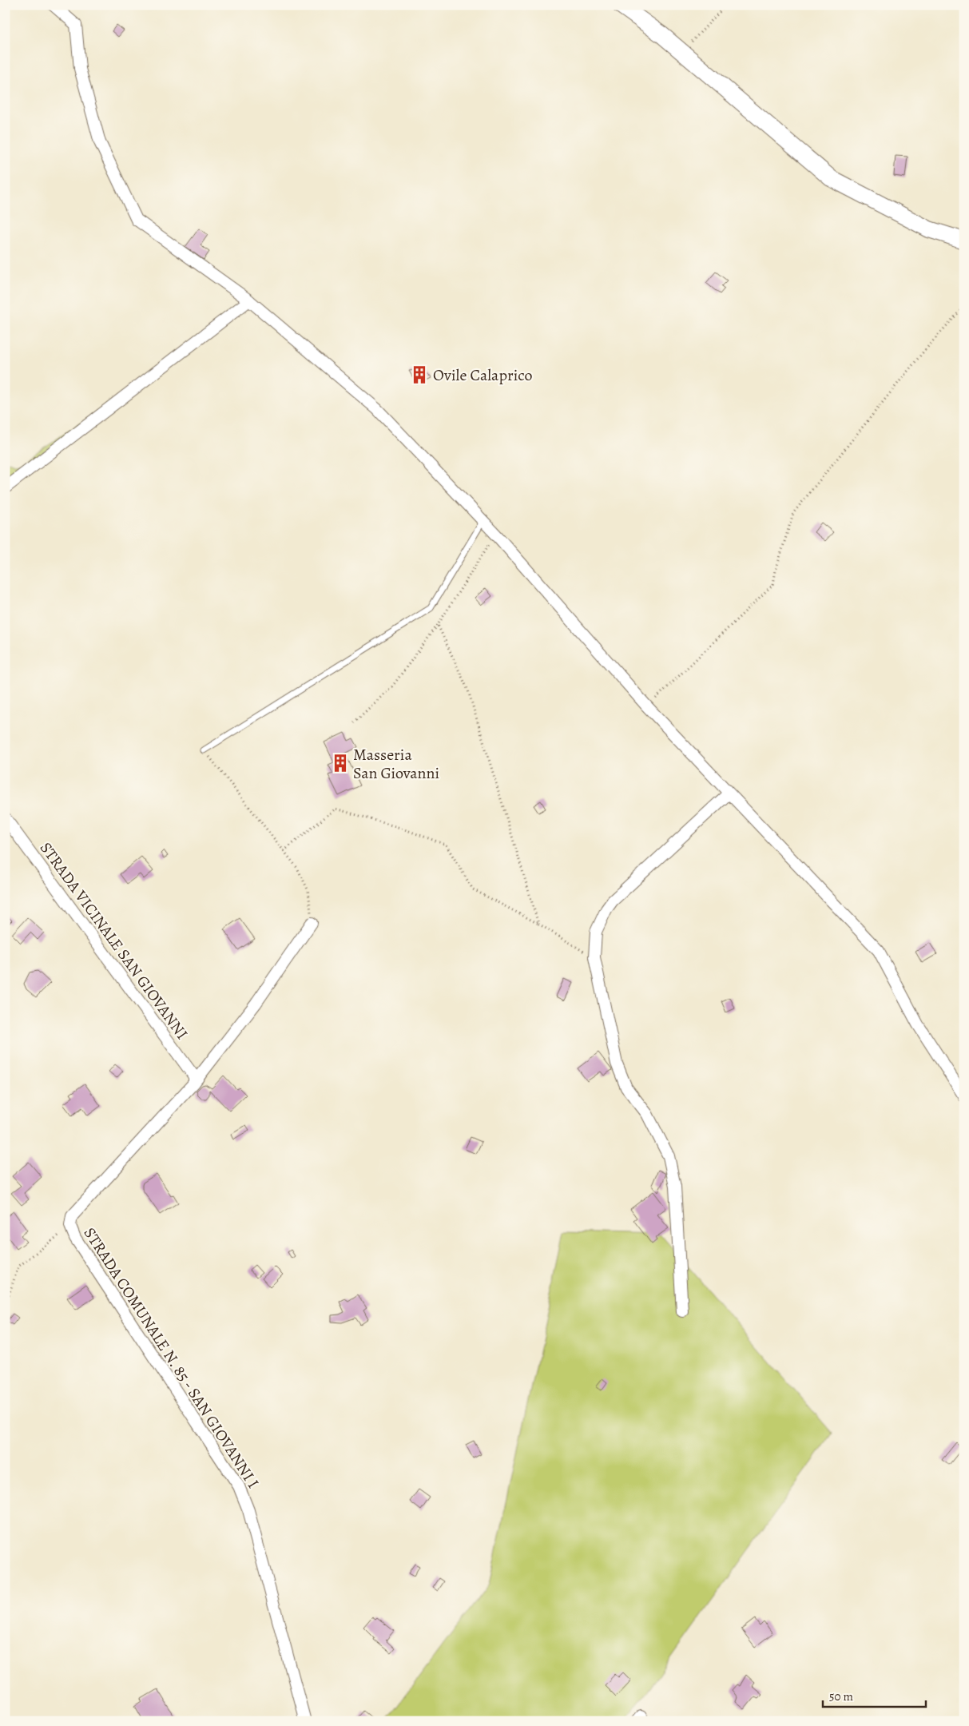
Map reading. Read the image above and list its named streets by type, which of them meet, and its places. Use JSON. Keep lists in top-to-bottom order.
{
  "streets": {
    "street": ["STRADA VICINALE SAN GIOVANNI", "STRADA COMUNALE N. 85 - SAN GIOVANNI I"]
  },
  "crossings": [
    ["STRADA VICINALE SAN GIOVANNI", "STRADA COMUNALE N. 85 - SAN GIOVANNI I"]
  ],
  "places": {
    "building": ["Ovile Calaprico", "Masseria San Giovanni"]
  },
  "scale_bar": "50 m"
}
